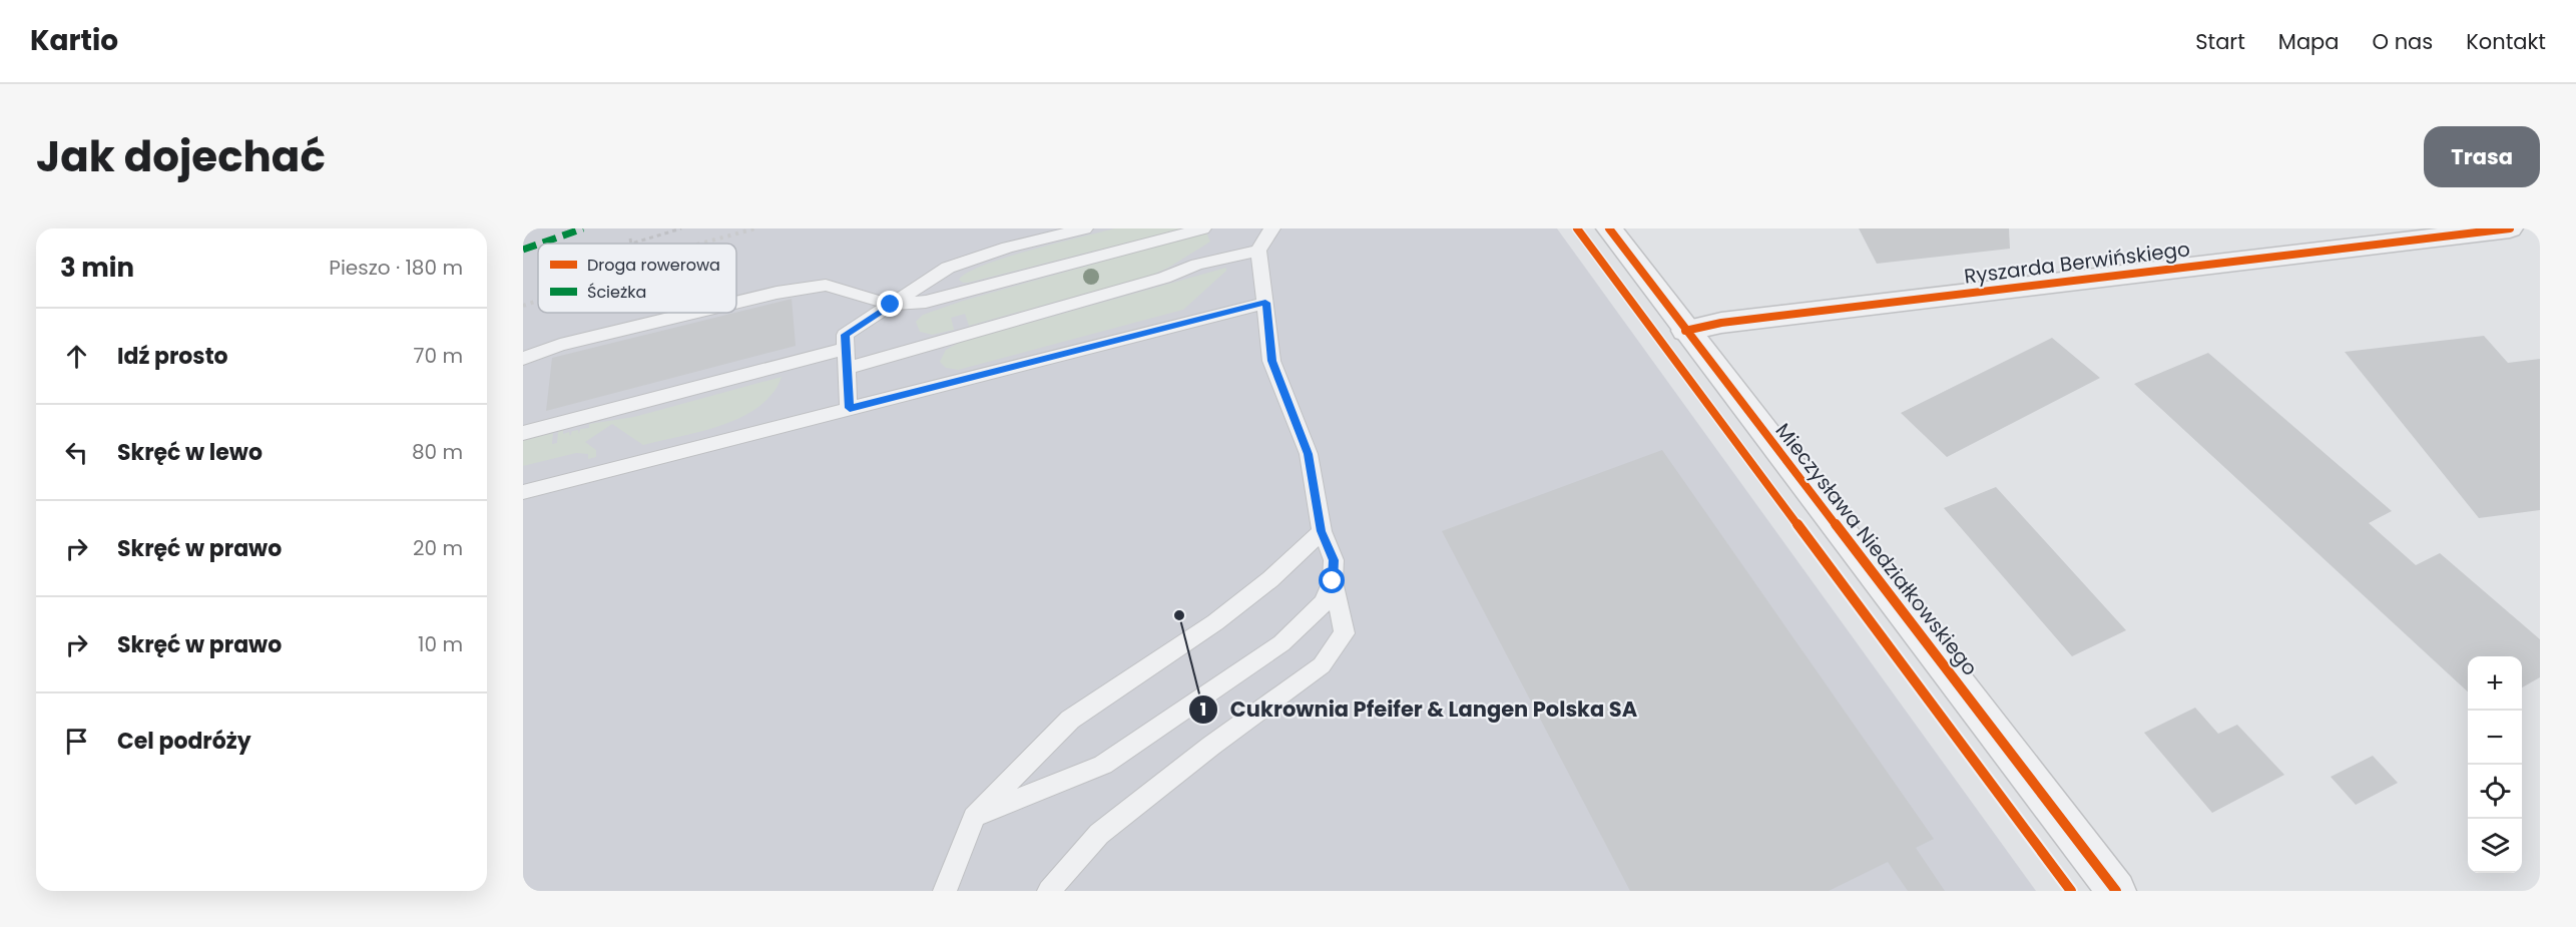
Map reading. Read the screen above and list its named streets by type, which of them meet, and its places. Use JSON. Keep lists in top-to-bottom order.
{
  "streets": {
    "street": ["Ryszarda Berwińskiego", "Mieczysława Niedziałkowskiego"]
  },
  "crossings": [
    ["Ryszarda Berwińskiego", "Mieczysława Niedziałkowskiego"]
  ],
  "places": ["Cukrownia Pfeifer & Langen Polska SA"],
  "legend": ["Droga rowerowa", "Ścieżka"],
  "page": {
    "header": "Kartio",
    "nav": [
      "Start",
      "Mapa",
      "O nas",
      "Kontakt"
    ],
    "title": "Jak dojechać",
    "buttons": "Trasa",
    "heading": ["3 min", "Pieszo · 180 m"],
    "list": [
      ["Idź prosto", "70 m"],
      ["Skręć w lewo", "80 m"],
      ["Skręć w prawo", "20 m"],
      ["Skręć w prawo", "10 m"],
      "Cel podróży"
    ],
    "map_buttons": ["+", "−"]
  }
}
